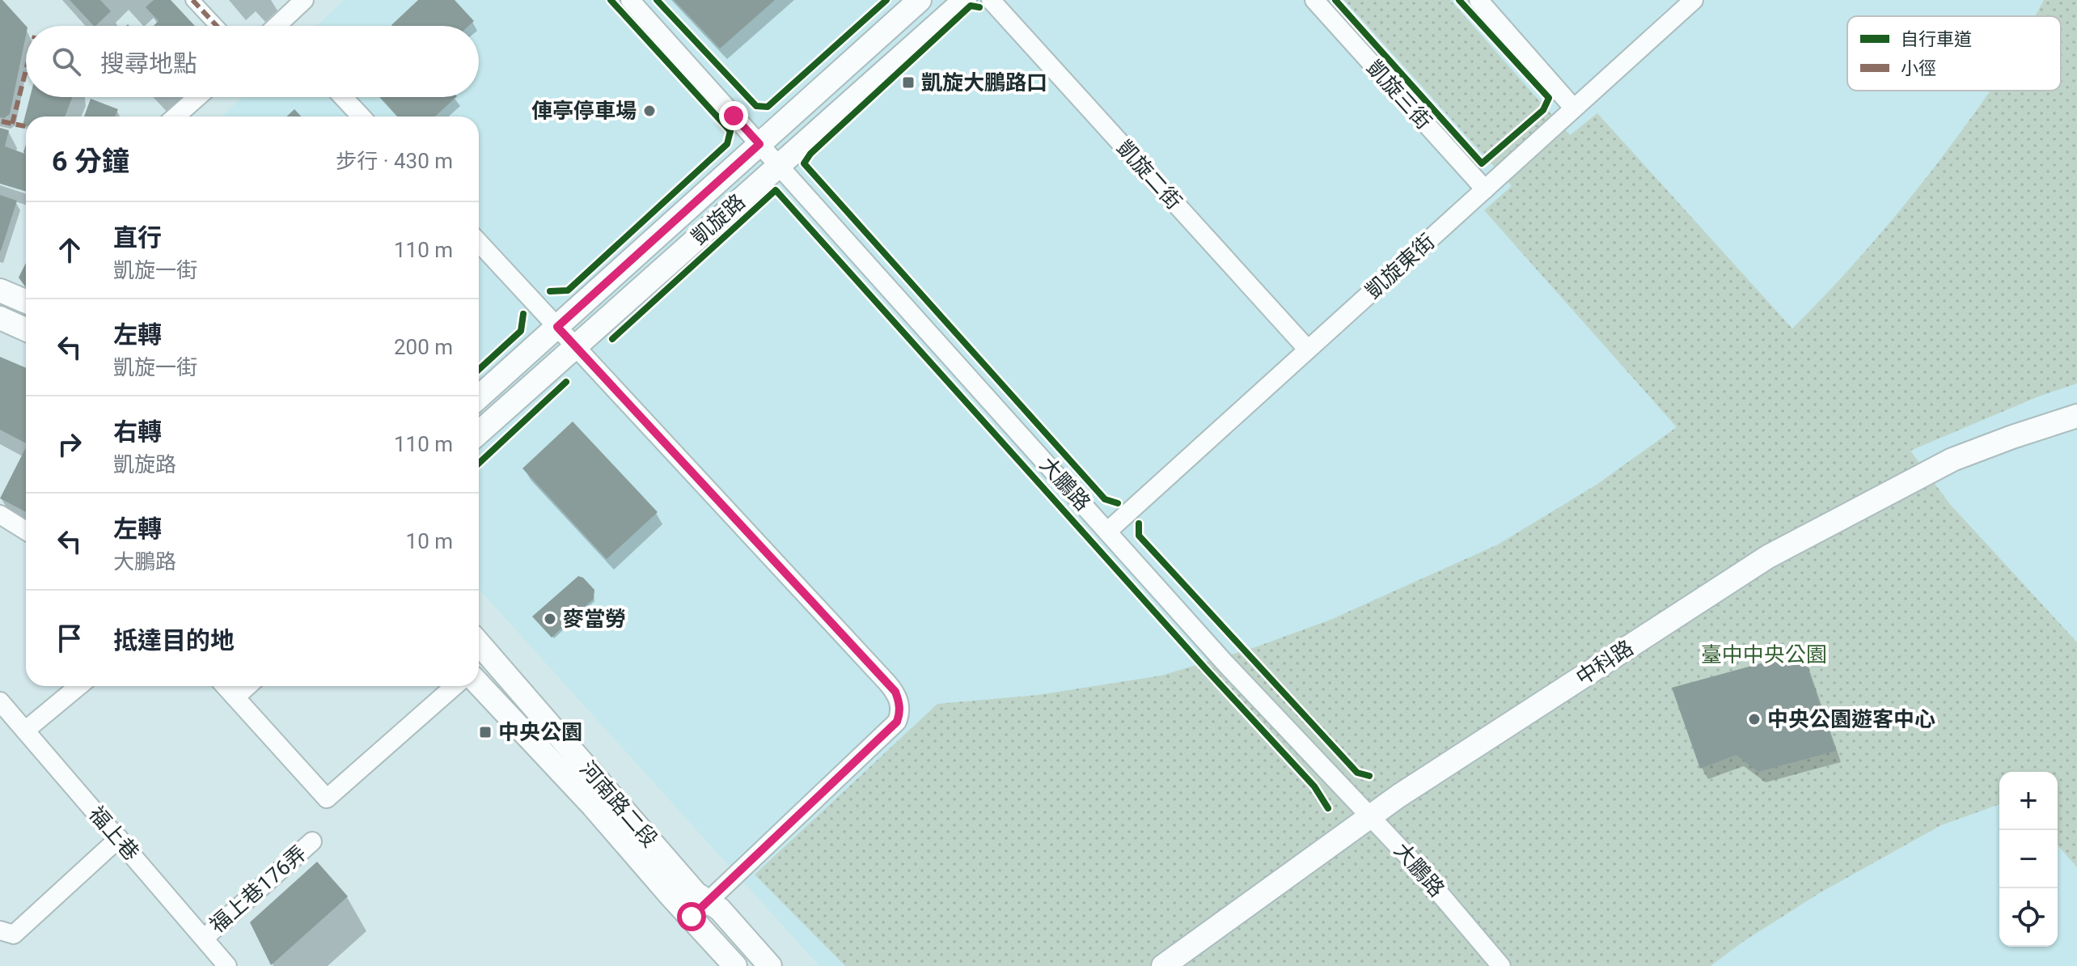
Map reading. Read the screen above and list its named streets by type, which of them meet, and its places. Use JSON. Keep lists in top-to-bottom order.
{
  "streets": {
    "street": [
      "凱旋三街",
      "凱旋二街",
      "凱旋路",
      "凱旋東街",
      "大鵬路",
      "中科路",
      "河南路二段",
      "福上巷",
      "福上巷176弄"
    ]
  },
  "crossings": [
    ["凱旋三街", "凱旋東街"],
    ["凱旋二街", "凱旋東街"],
    ["凱旋路", "大鵬路"],
    ["凱旋東街", "大鵬路"],
    ["大鵬路", "中科路"],
    ["福上巷", "福上巷176弄"]
  ],
  "parks": ["臺中中央公園"],
  "places": {
    "transit": ["凱旋大鵬路口", "中央公園"],
    "other": ["俥亭停車場", "麥當勞", "中央公園遊客中心"]
  },
  "legend": ["自行車道", "小徑"],
  "page": {
    "search": "搜尋地點",
    "heading": ["6 分鐘", "步行 · 430 m"],
    "list": [
      ["直行", "凱旋一街", "110 m"],
      ["左轉", "凱旋一街", "200 m"],
      ["右轉", "凱旋路", "110 m"],
      ["左轉", "大鵬路", "10 m"],
      "抵達目的地"
    ],
    "map_buttons": ["+", "−"]
  }
}
